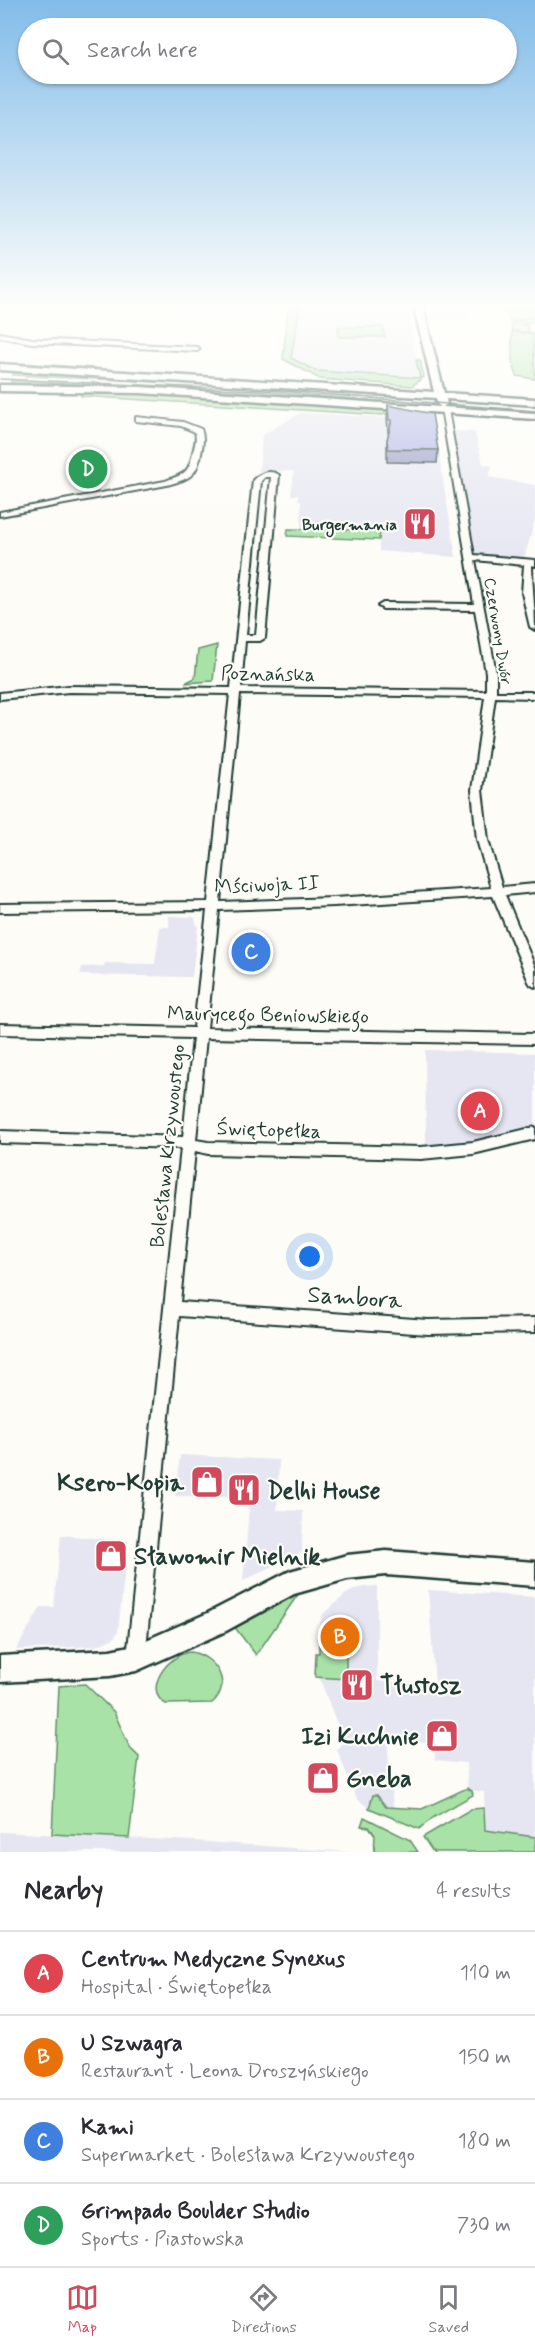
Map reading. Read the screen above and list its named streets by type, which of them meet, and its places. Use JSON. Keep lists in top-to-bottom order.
{
  "streets": {
    "street": [
      "Czerwony Dwór",
      "Poznańska",
      "Mściwoja II",
      "Maurycego Beniowskiego",
      "Świętopełka",
      "Bolesława Krzywoustego",
      "Sambora"
    ]
  },
  "crossings": [
    ["Czerwony Dwór", "Poznańska"],
    ["Czerwony Dwór", "Mściwoja II"],
    ["Poznańska", "Bolesława Krzywoustego"],
    ["Mściwoja II", "Bolesława Krzywoustego"],
    ["Maurycego Beniowskiego", "Bolesława Krzywoustego"],
    ["Świętopełka", "Bolesława Krzywoustego"],
    ["Bolesława Krzywoustego", "Sambora"]
  ],
  "places": {
    "restaurant": ["Burgermania", "Delhi House", "Tłustosz"],
    "shop": [
      "Ksero-Kopia",
      "Sławomir Mielnik",
      "Izi Kuchnie",
      "Gneba"
    ]
  },
  "page": {
    "search": "Search here",
    "pins": [
      "D",
      "C",
      "A",
      "B"
    ],
    "heading": ["Nearby", "4 results"],
    "list": [
      {
        "mark": "A",
        "name": "Centrum Medyczne Synexus",
        "note": "Hospital · Świętopełka",
        "value": "110 m"
      },
      {
        "mark": "B",
        "name": "U Szwagra",
        "note": "Restaurant · Leona Droszyńskiego",
        "value": "150 m"
      },
      {
        "mark": "C",
        "name": "Kami",
        "note": "Supermarket · Bolesława Krzywoustego",
        "value": "180 m"
      },
      {
        "mark": "D",
        "name": "Grimpado Boulder Studio",
        "note": "Sports · Piastowska",
        "value": "730 m"
      }
    ],
    "nav": ["Map", "Directions", "Saved"]
  }
}
